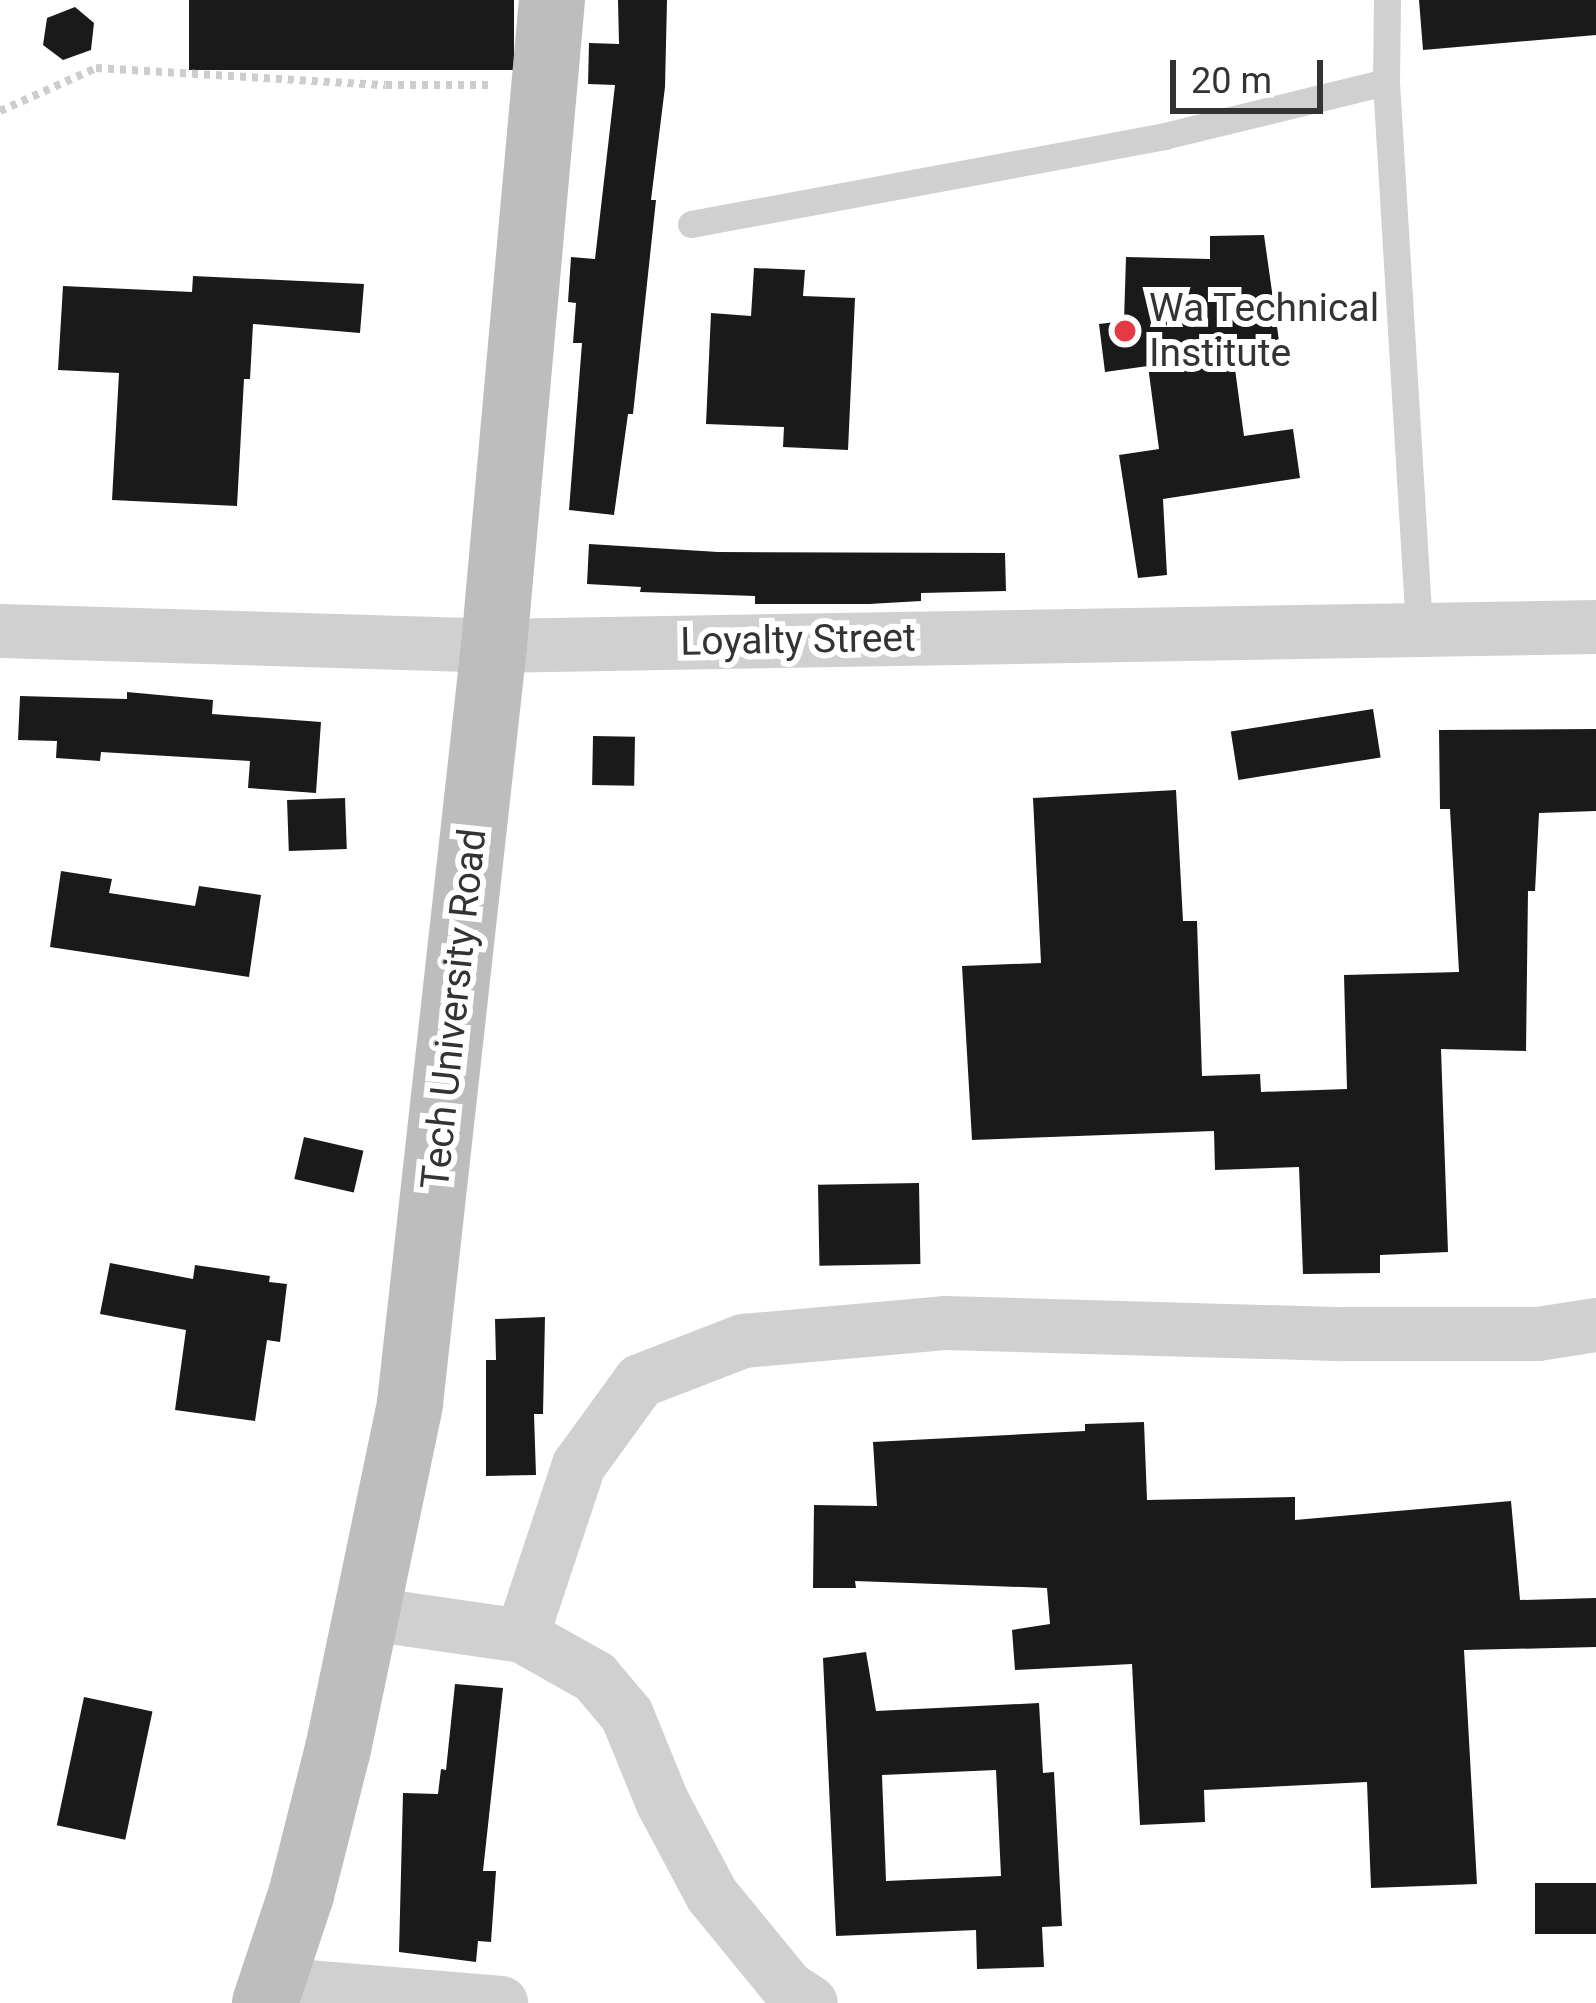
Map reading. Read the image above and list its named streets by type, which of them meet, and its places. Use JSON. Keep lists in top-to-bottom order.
{
  "streets": {
    "street": ["Loyalty Street", "Tech University Road"]
  },
  "crossings": [
    ["Loyalty Street", "Tech University Road"]
  ],
  "places": ["Wa Technical Institute"],
  "scale_bar": "20 m"
}
